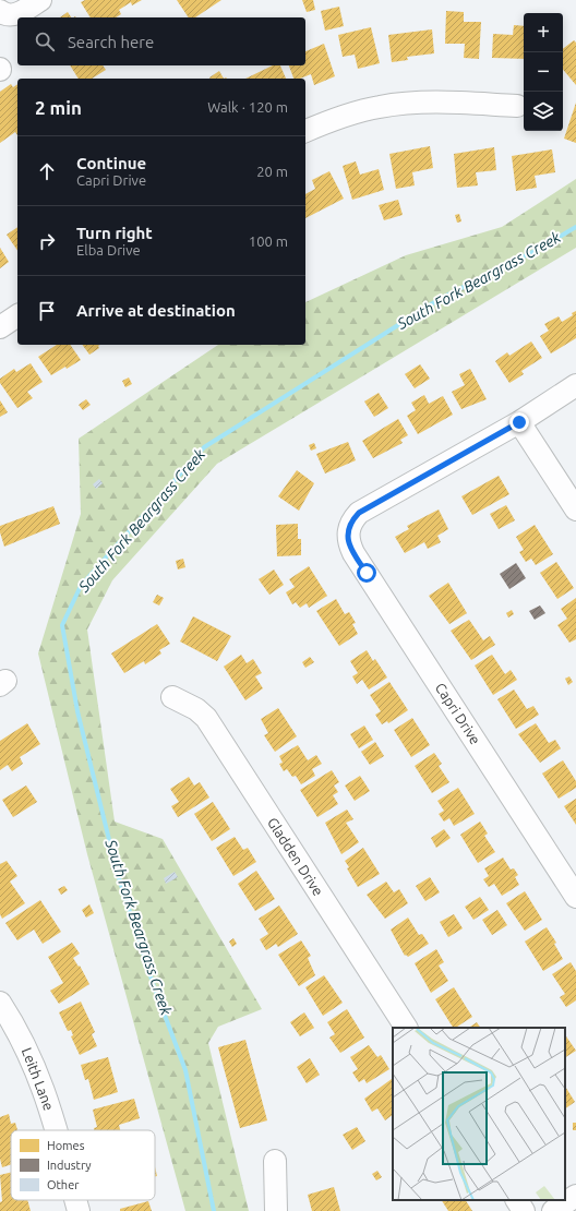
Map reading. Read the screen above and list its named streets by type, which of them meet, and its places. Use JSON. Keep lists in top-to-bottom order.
{
  "streets": {
    "street": ["Capri Drive", "Gladden Drive", "Leith Lane"]
  },
  "water": ["South Fork Beargrass Creek"],
  "legend": ["Homes", "Industry", "Other"],
  "page": {
    "map_buttons": ["+", "−"],
    "search": "Search here",
    "heading": ["2 min", "Walk · 120 m"],
    "list": [
      ["Continue", "Capri Drive", "20 m"],
      ["Turn right", "Elba Drive", "100 m"],
      "Arrive at destination"
    ]
  }
}
